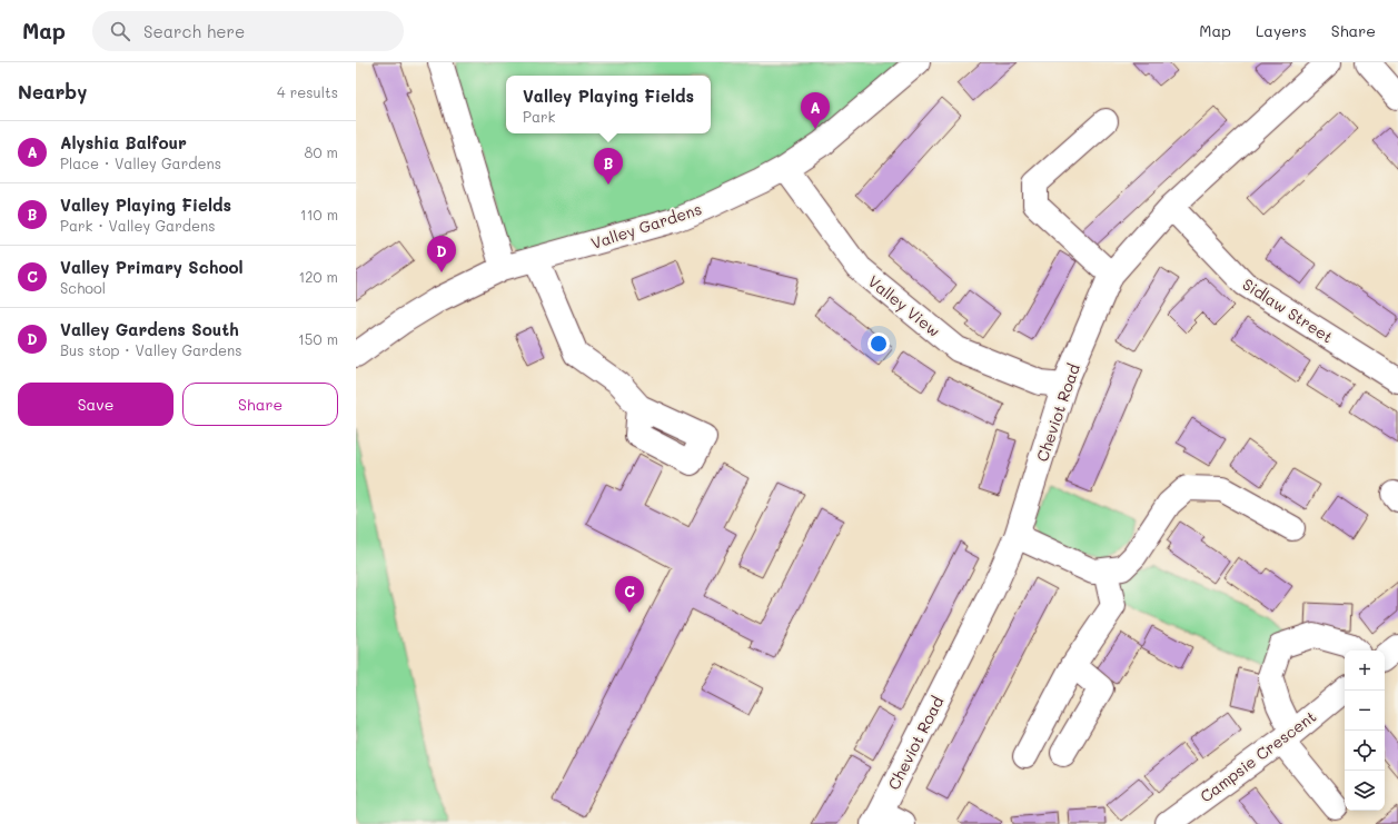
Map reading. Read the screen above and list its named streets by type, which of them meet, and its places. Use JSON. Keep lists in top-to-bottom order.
{
  "streets": {
    "street": [
      "Valley Gardens",
      "Valley View",
      "Sidlaw Street",
      "Cheviot Road",
      "Campsie Crescent"
    ]
  },
  "crossings": [
    ["Valley Gardens", "Valley View"],
    ["Valley View", "Cheviot Road"],
    ["Sidlaw Street", "Cheviot Road"]
  ],
  "page": {
    "header": "Map",
    "search": "Search here",
    "nav": ["Map", "Layers", "Share"],
    "heading": ["Nearby", "4 results"],
    "popup": ["Valley Playing Fields", "Park"],
    "pins": [
      "A",
      "B",
      "D",
      "C"
    ],
    "list": [
      {
        "mark": "A",
        "name": "Alyshia Balfour",
        "note": "Place · Valley Gardens",
        "value": "80 m"
      },
      {
        "mark": "B",
        "name": "Valley Playing Fields",
        "note": "Park · Valley Gardens",
        "value": "110 m"
      },
      {
        "mark": "C",
        "name": "Valley Primary School",
        "note": "School",
        "value": "120 m"
      },
      {
        "mark": "D",
        "name": "Valley Gardens South",
        "note": "Bus stop · Valley Gardens",
        "value": "150 m"
      }
    ],
    "buttons": ["Save", "Share"],
    "map_buttons": ["+", "−"]
  }
}
